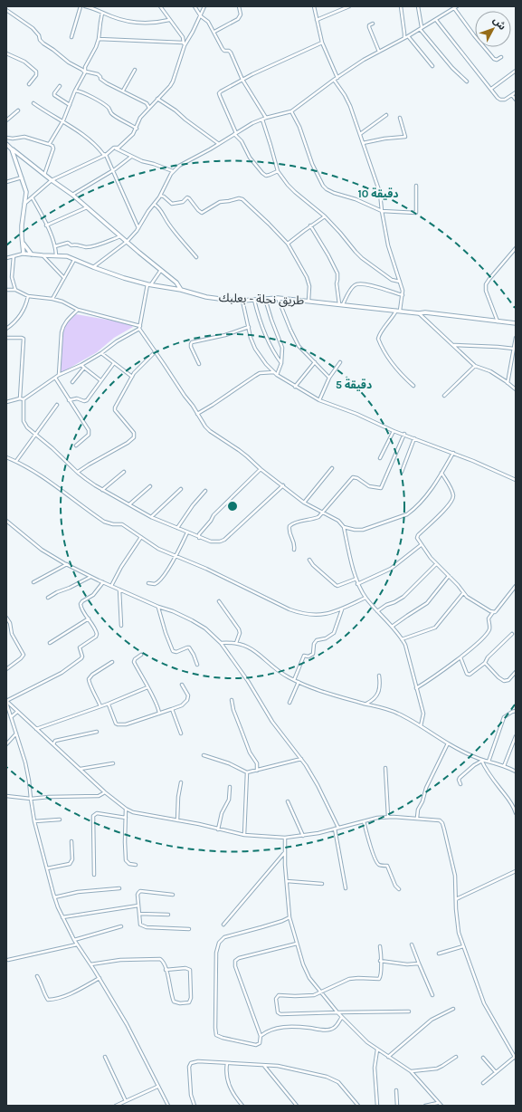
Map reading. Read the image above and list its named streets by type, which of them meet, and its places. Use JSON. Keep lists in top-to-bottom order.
{
  "streets": {
    "street": ["طريق نحلة - بعلبك"]
  },
  "north": "top right",
  "rings": ["10 دقيقة", "5 دقيقة"]
}
